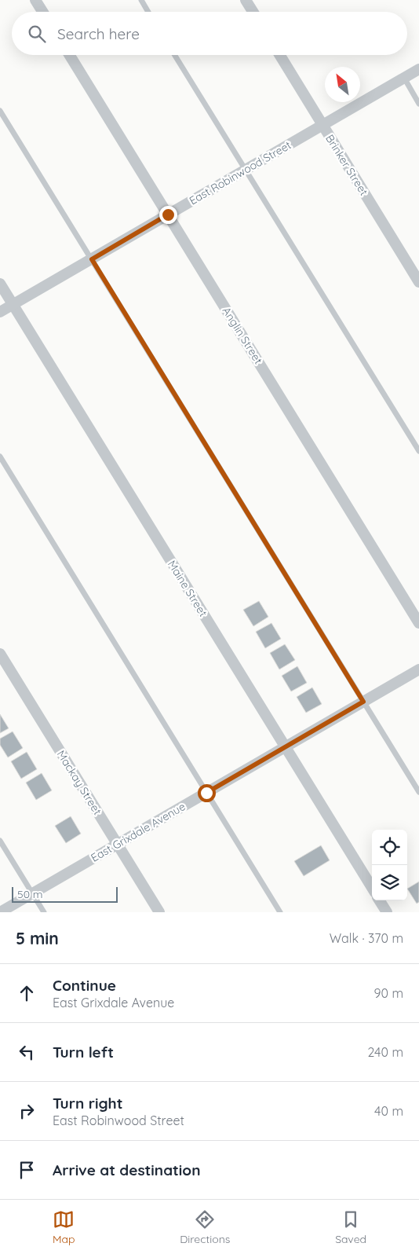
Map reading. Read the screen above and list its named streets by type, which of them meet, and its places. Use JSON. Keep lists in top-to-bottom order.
{
  "streets": {
    "street": [
      "Brinker Street",
      "East Robinwood Street",
      "Anglin Street",
      "Maine Street",
      "Mackay Street",
      "East Grixdale Avenue"
    ]
  },
  "crossings": [
    ["Brinker Street", "East Robinwood Street"],
    ["East Robinwood Street", "Anglin Street"],
    ["East Robinwood Street", "Maine Street"],
    ["Maine Street", "East Grixdale Avenue"],
    ["Mackay Street", "East Grixdale Avenue"]
  ],
  "scale_bar": "50 m",
  "north": "top left",
  "page": {
    "search": "Search here",
    "scale": "50 m",
    "heading": ["5 min", "Walk · 370 m"],
    "list": [
      ["Continue", "East Grixdale Avenue", "90 m"],
      ["Turn left", "240 m"],
      ["Turn right", "East Robinwood Street", "40 m"],
      "Arrive at destination"
    ],
    "nav": ["Map", "Directions", "Saved"]
  }
}
